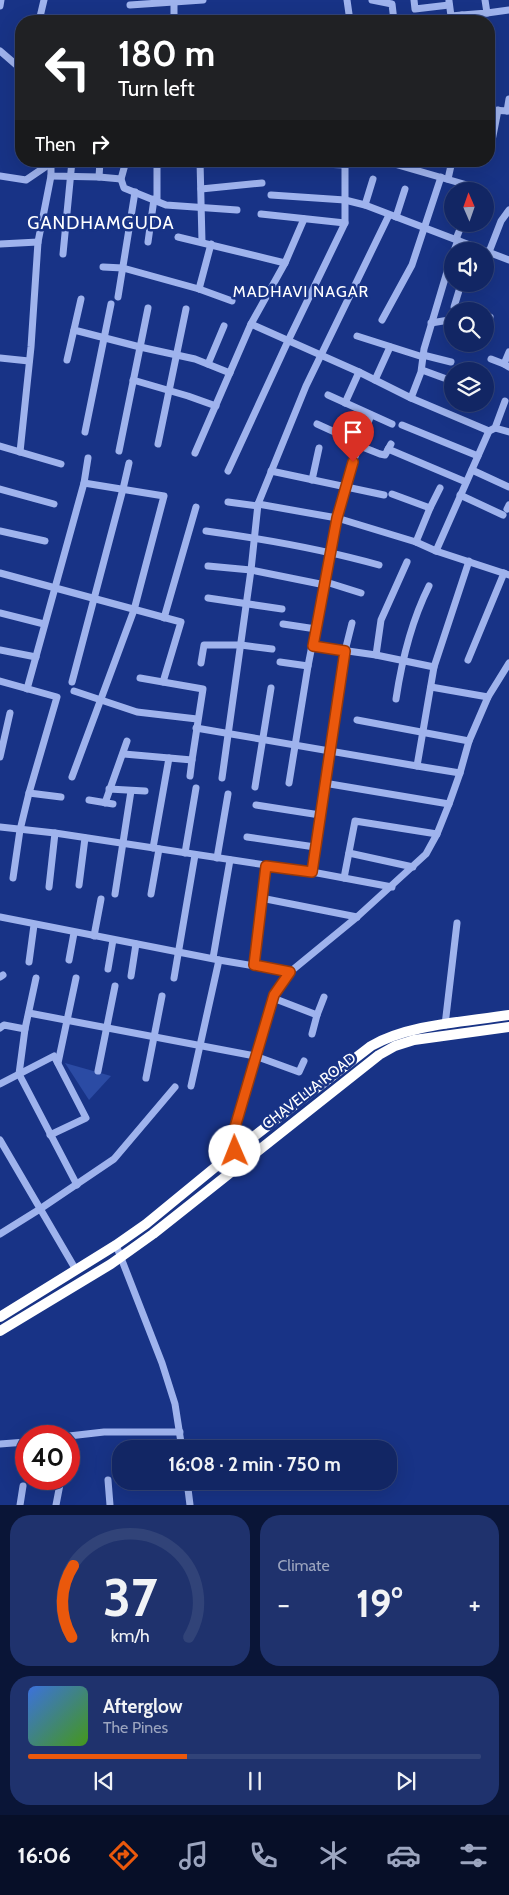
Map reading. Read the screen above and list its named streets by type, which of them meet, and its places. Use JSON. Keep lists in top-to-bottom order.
{
  "streets": {
    "highway": ["CHAVELLA ROAD"]
  },
  "districts": ["GANDHAMGUDA", "MADHAVI NAGAR"],
  "north": "top",
  "page": {
    "turn": ["180 m", "Turn left"],
    "then": "Then",
    "limit": "40",
    "trip": "16:08 · 2 min · 750 m",
    "tile": "Climate",
    "heat": ["−", "19°", "+"],
    "song": ["Afterglow", "The Pines"],
    "tabs": "16:06",
    "gauge": ["37", "km/h"]
  }
}
